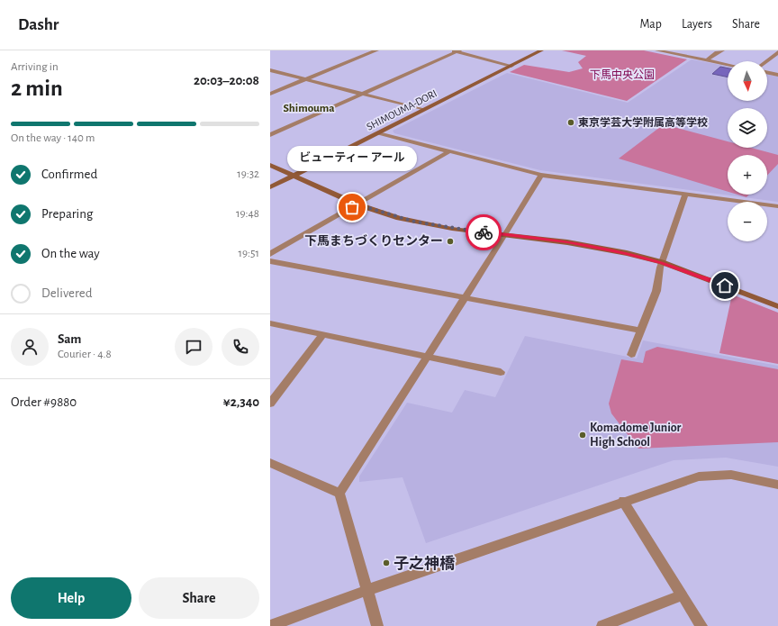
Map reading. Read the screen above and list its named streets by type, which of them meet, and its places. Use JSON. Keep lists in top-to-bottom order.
{
  "streets": {
    "street": ["SHIMOUMA-DORI"]
  },
  "districts": ["Shimouma"],
  "parks": ["下馬中央公園"],
  "places": [
    "東京学芸大学附属高等学校",
    "ビューティー アール",
    "下馬まちづくりセンター",
    "Komadome Junior High School",
    "子之神橋"
  ],
  "north": "bottom",
  "page": {
    "header": "Dashr",
    "nav": ["Map", "Layers", "Share"],
    "heading": ["2 min", "Arriving in", "20:03–20:08"],
    "panel": [
      "Sam",
      "Courier · 4.8",
      "Order #9880",
      "¥2,340"
    ],
    "map_buttons": ["+", "−"],
    "bar": "On the way · 140 m",
    "bubble": "ビューティー アール",
    "list": [
      ["Confirmed", "19:32"],
      ["Preparing", "19:48"],
      ["On the way", "19:51"],
      "Delivered"
    ],
    "buttons": ["Help", "Share"]
  }
}
